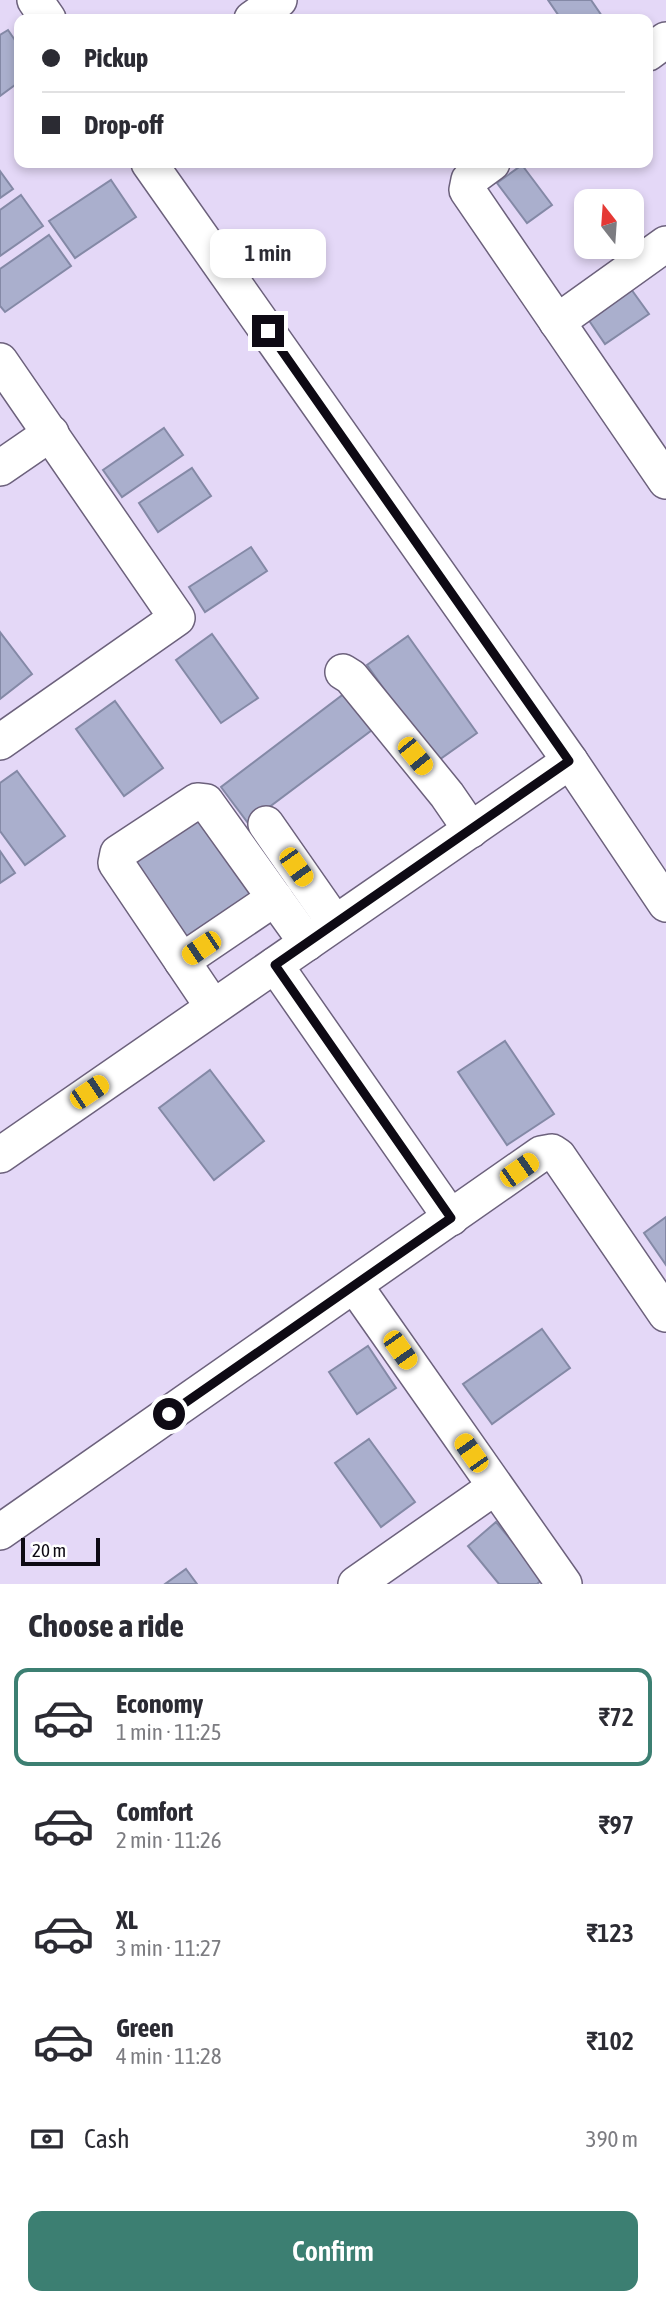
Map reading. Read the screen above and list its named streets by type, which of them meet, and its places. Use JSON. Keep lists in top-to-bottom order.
{
  "scale_bar": "20 m",
  "north": "top",
  "page": {
    "banner": ["Pickup", "Drop-off"],
    "bubble": "1 min",
    "scale": "20 m",
    "heading": "Choose a ride",
    "list": [
      {
        "name": "Economy",
        "note": "1 min · 11:25",
        "value": "₹72"
      },
      {
        "name": "Comfort",
        "note": "2 min · 11:26",
        "value": "₹97"
      },
      {
        "name": "XL",
        "note": "3 min · 11:27",
        "value": "₹123"
      },
      {
        "name": "Green",
        "note": "4 min · 11:28",
        "value": "₹102"
      }
    ],
    "pay": ["Cash", "390 m"],
    "buttons": "Confirm"
  }
}
